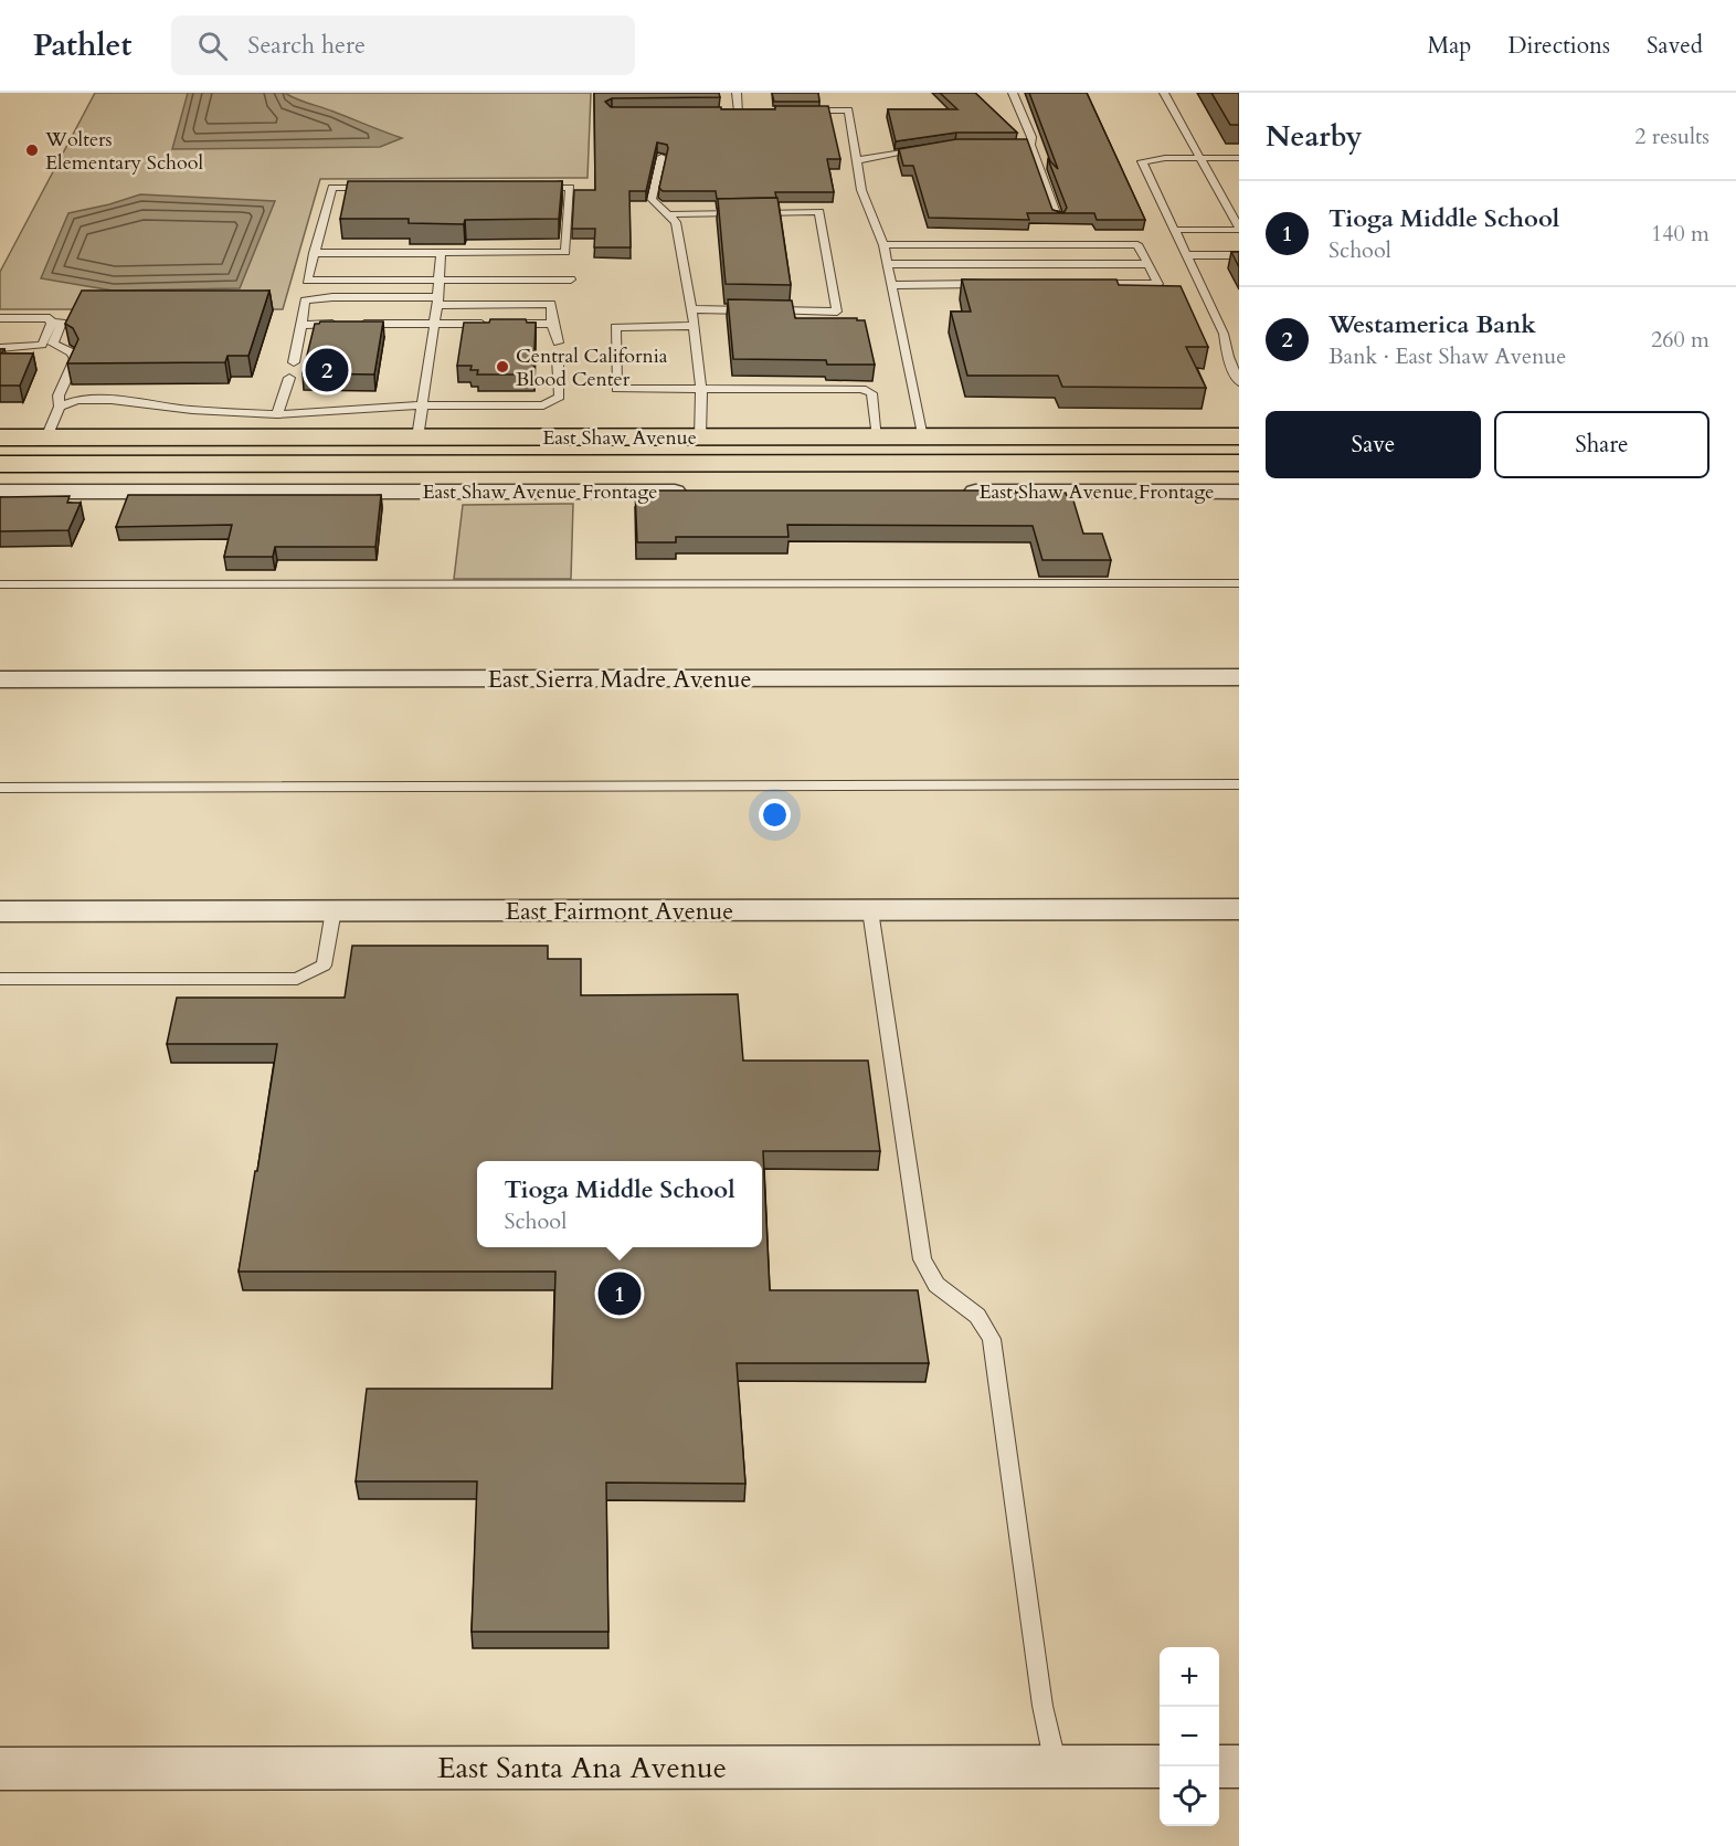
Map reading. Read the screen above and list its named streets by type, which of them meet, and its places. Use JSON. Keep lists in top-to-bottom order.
{
  "streets": {
    "main road": ["East Shaw Avenue"],
    "street": [
      "East Shaw Avenue Frontage",
      "East Sierra Madre Avenue",
      "East Fairmont Avenue",
      "East Santa Ana Avenue"
    ]
  },
  "places": ["Wolters Elementary School", "Central California Blood Center"],
  "page": {
    "header": "Pathlet",
    "search": "Search here",
    "nav": ["Map", "Directions", "Saved"],
    "heading": ["Nearby", "2 results"],
    "list": [
      {
        "mark": "1",
        "name": "Tioga Middle School",
        "note": "School",
        "value": "140 m"
      },
      {
        "mark": "2",
        "name": "Westamerica Bank",
        "note": "Bank · East Shaw Avenue",
        "value": "260 m"
      }
    ],
    "pins": ["2", "1"],
    "buttons": ["Save", "Share"],
    "popup": ["Tioga Middle School", "School"],
    "map_buttons": ["+", "−"]
  }
}
